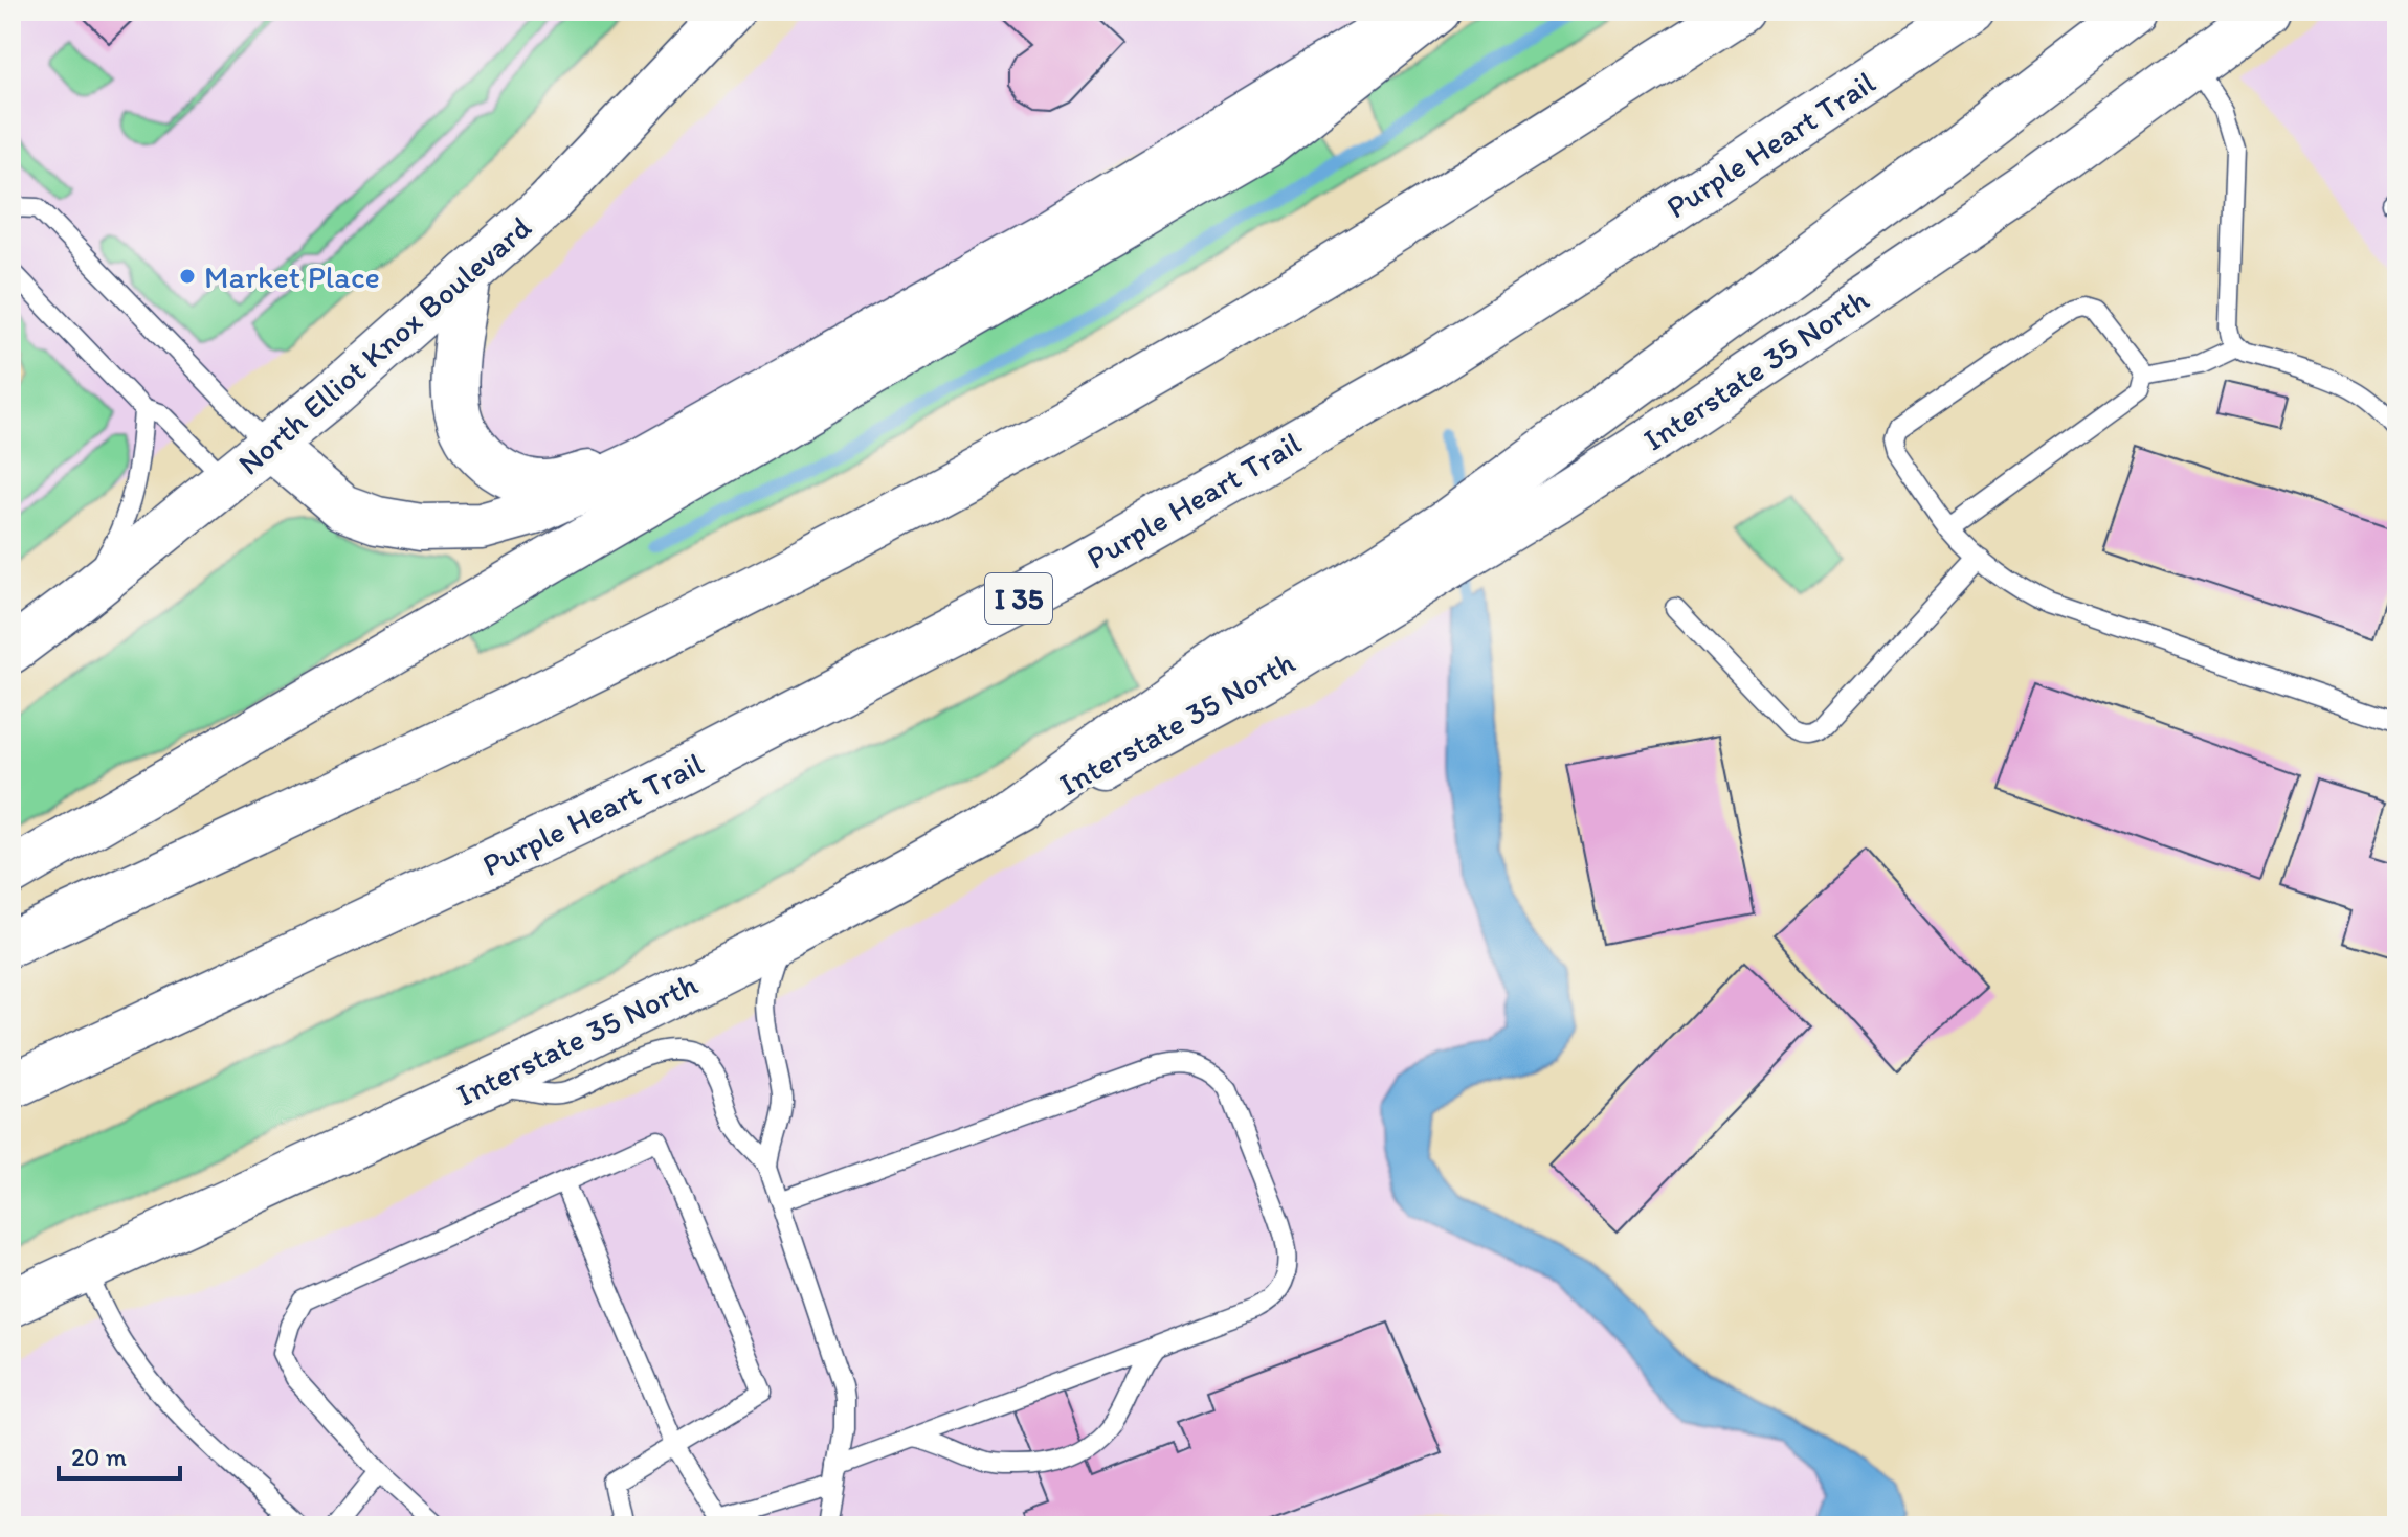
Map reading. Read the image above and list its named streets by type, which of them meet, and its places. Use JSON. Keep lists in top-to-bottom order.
{
  "streets": {
    "main road": [
      "Purple Heart Trail",
      "North Elliot Knox Boulevard",
      "Interstate 35 North",
      "I 35"
    ]
  },
  "places": ["Market Place"],
  "scale_bar": "20 m"
}
